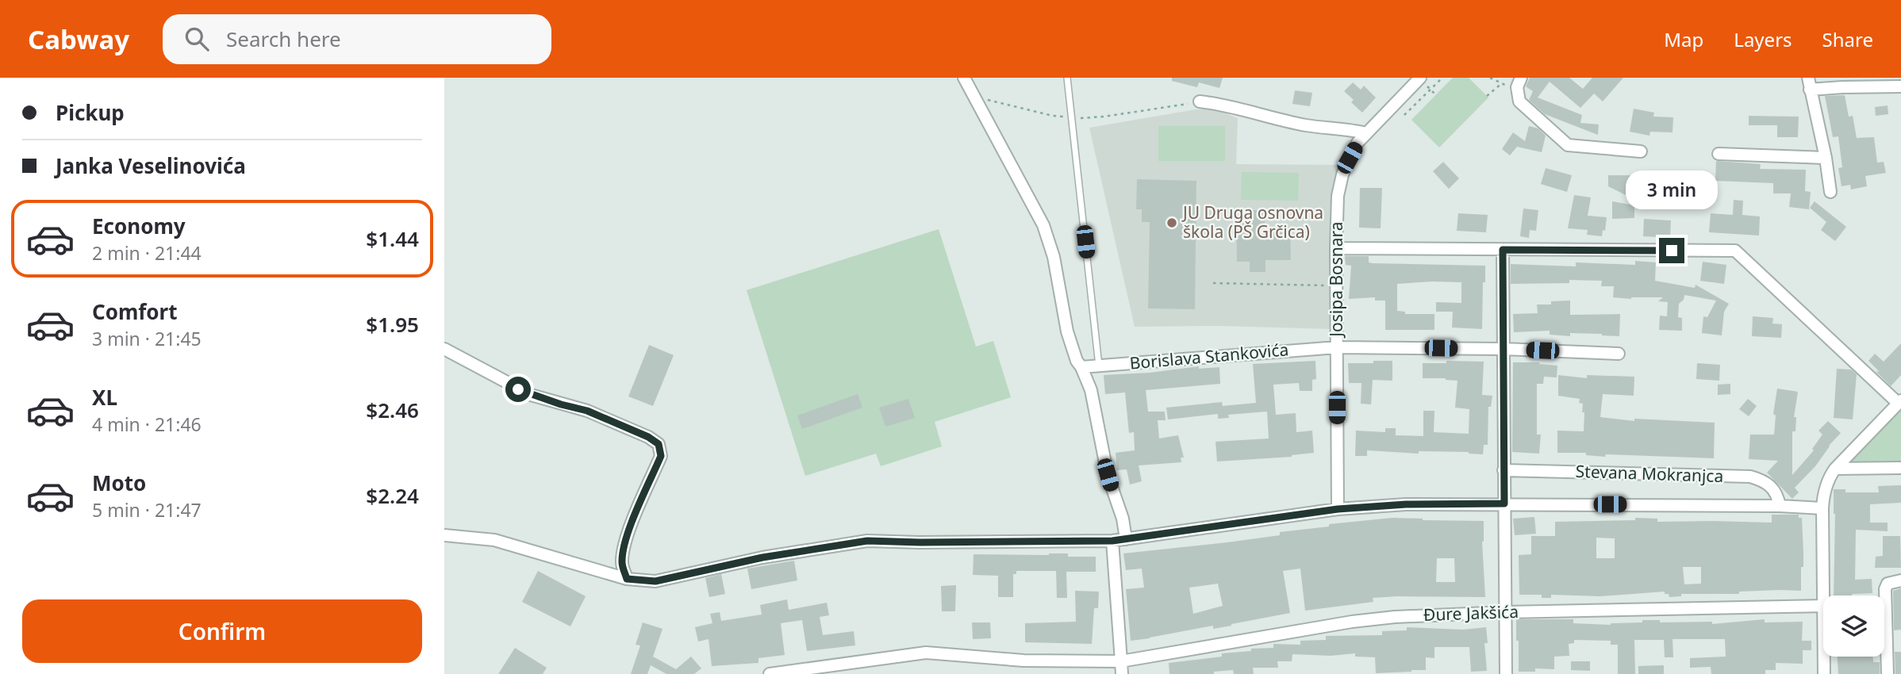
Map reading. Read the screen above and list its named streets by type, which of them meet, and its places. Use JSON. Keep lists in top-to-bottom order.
{
  "streets": {
    "street": [
      "Josipa Bosnara",
      "Borislava Stankovića",
      "Stevana Mokranjca",
      "Đure Jakšića"
    ]
  },
  "crossings": [
    ["Josipa Bosnara", "Borislava Stankovića"],
    ["Josipa Bosnara", "Stevana Mokranjca"]
  ],
  "places": ["JU Druga osnovna škola (PŠ Grčica)"],
  "page": {
    "header": "Cabway",
    "search": "Search here",
    "nav": ["Map", "Layers", "Share"],
    "banner": ["Pickup", "Janka Veselinovića"],
    "bubble": "3 min",
    "list": [
      {
        "name": "Economy",
        "note": "2 min · 21:44",
        "value": "$1.44"
      },
      {
        "name": "Comfort",
        "note": "3 min · 21:45",
        "value": "$1.95"
      },
      {
        "name": "XL",
        "note": "4 min · 21:46",
        "value": "$2.46"
      },
      {
        "name": "Moto",
        "note": "5 min · 21:47",
        "value": "$2.24"
      }
    ],
    "buttons": "Confirm"
  }
}
